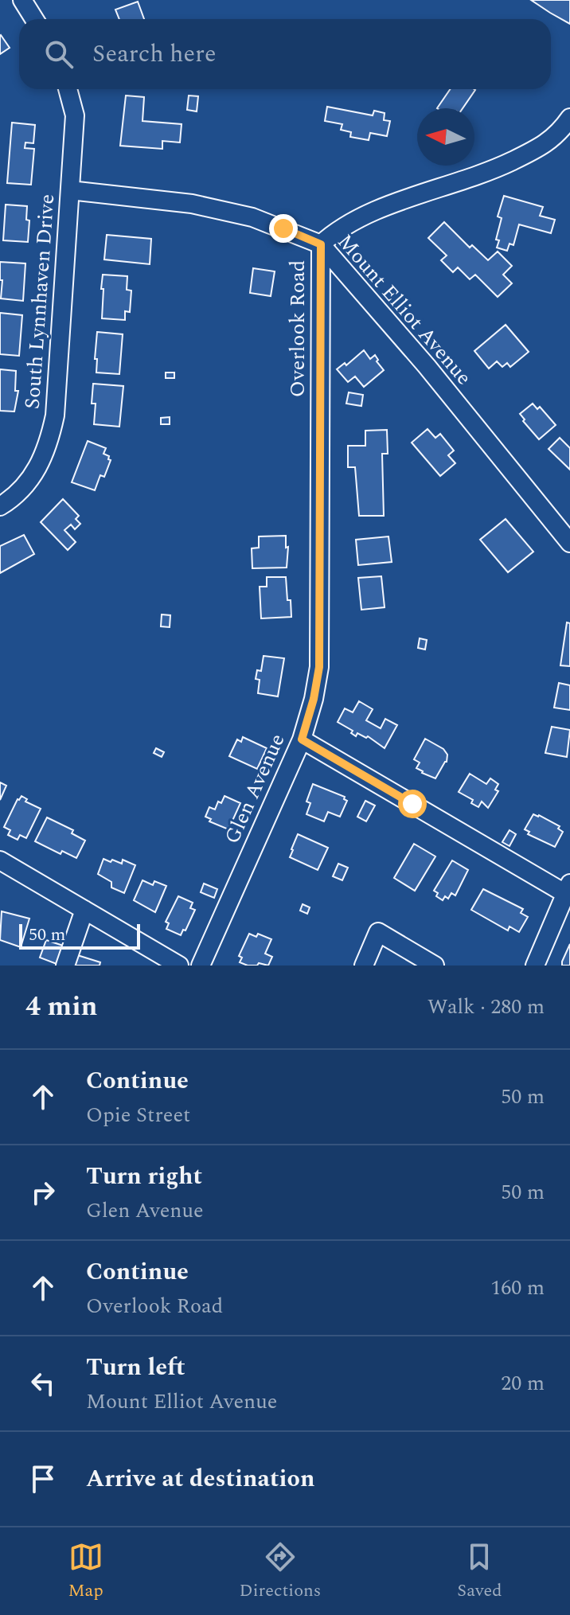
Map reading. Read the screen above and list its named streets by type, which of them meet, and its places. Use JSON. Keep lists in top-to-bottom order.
{
  "streets": {
    "street": [
      "South Lynnhaven Drive",
      "Mount Elliot Avenue",
      "Overlook Road",
      "Glen Avenue"
    ]
  },
  "crossings": [
    ["South Lynnhaven Drive", "Mount Elliot Avenue"],
    ["Mount Elliot Avenue", "Overlook Road"],
    ["Overlook Road", "Glen Avenue"]
  ],
  "scale_bar": "50 m",
  "north": "left",
  "page": {
    "search": "Search here",
    "scale": "50 m",
    "heading": ["4 min", "Walk · 280 m"],
    "list": [
      ["Continue", "Opie Street", "50 m"],
      ["Turn right", "Glen Avenue", "50 m"],
      ["Continue", "Overlook Road", "160 m"],
      ["Turn left", "Mount Elliot Avenue", "20 m"],
      "Arrive at destination"
    ],
    "nav": ["Map", "Directions", "Saved"]
  }
}
